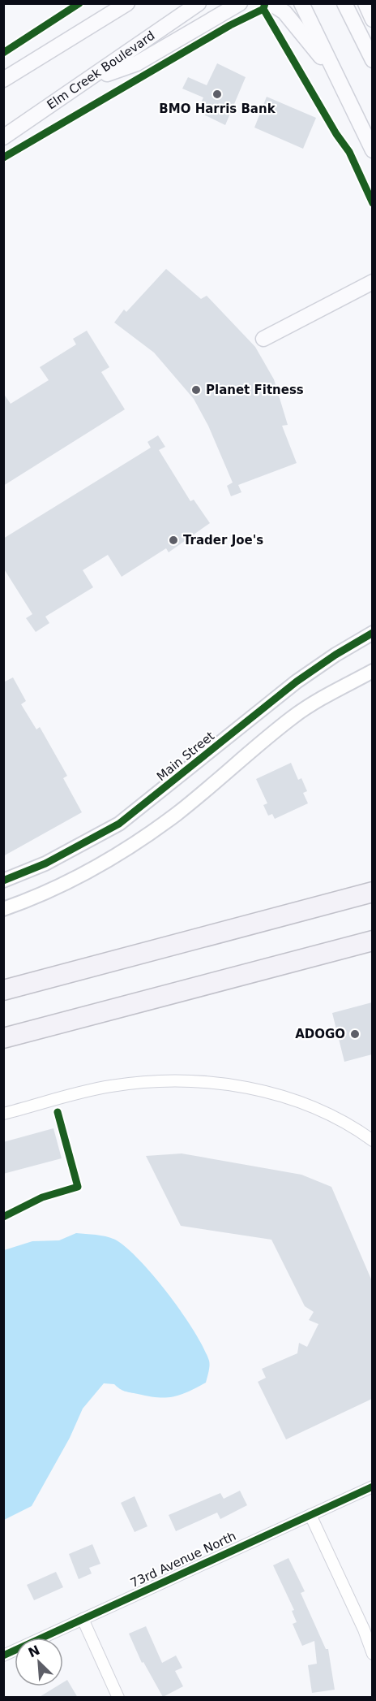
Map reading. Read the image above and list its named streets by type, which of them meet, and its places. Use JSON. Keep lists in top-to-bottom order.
{
  "streets": {
    "main road": ["Elm Creek Boulevard"],
    "street": ["Main Street", "73rd Avenue North"]
  },
  "places": [
    "BMO Harris Bank",
    "Planet Fitness",
    "Trader Joe's",
    "ADOGO"
  ],
  "north": "top left"
}
